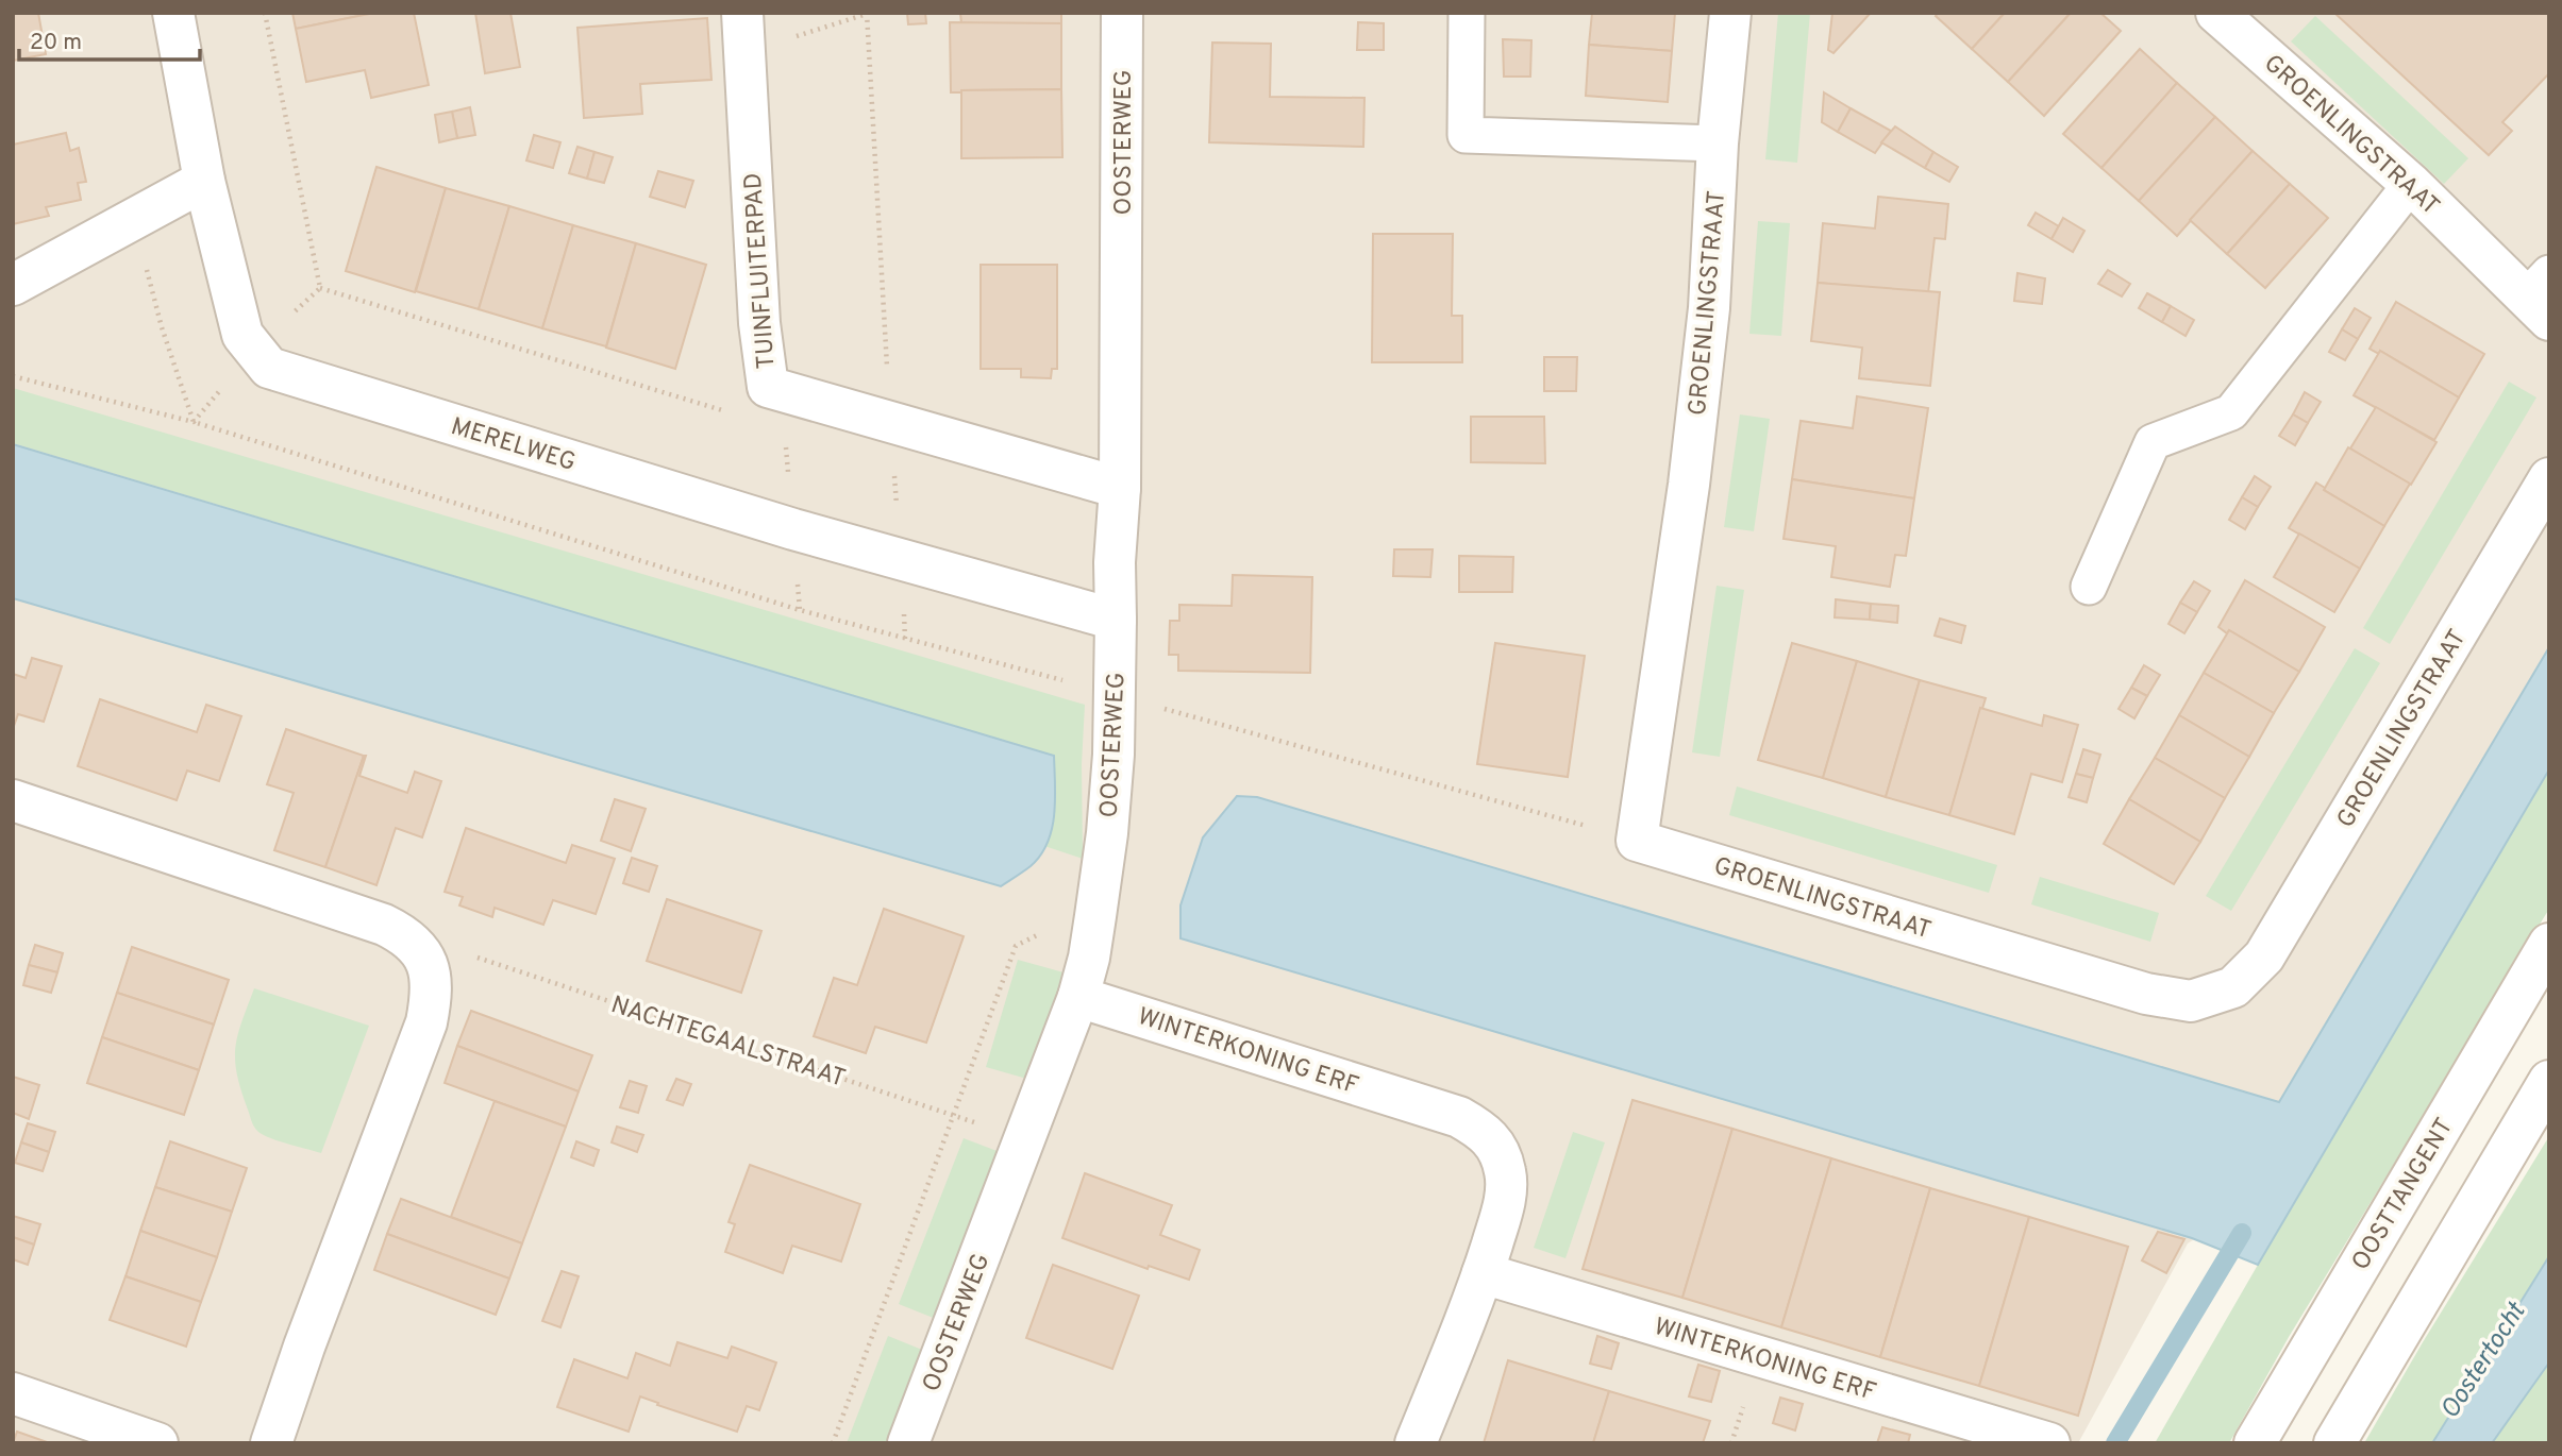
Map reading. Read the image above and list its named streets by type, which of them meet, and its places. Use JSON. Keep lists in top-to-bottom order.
{
  "streets": {
    "street": [
      "GROENLINGSTRAAT",
      "OOSTERWEG",
      "TUINFLUITERPAD",
      "MERELWEG",
      "WINTERKONING ERF",
      "OOSTTANGENT"
    ],
    "path": ["NACHTEGAALSTRAAT"]
  },
  "crossings": [
    ["OOSTERWEG", "TUINFLUITERPAD"],
    ["OOSTERWEG", "MERELWEG"],
    ["OOSTERWEG", "NACHTEGAALSTRAAT"],
    ["OOSTERWEG", "WINTERKONING ERF"]
  ],
  "water": ["Oostertocht"],
  "scale_bar": "20 m"
}
